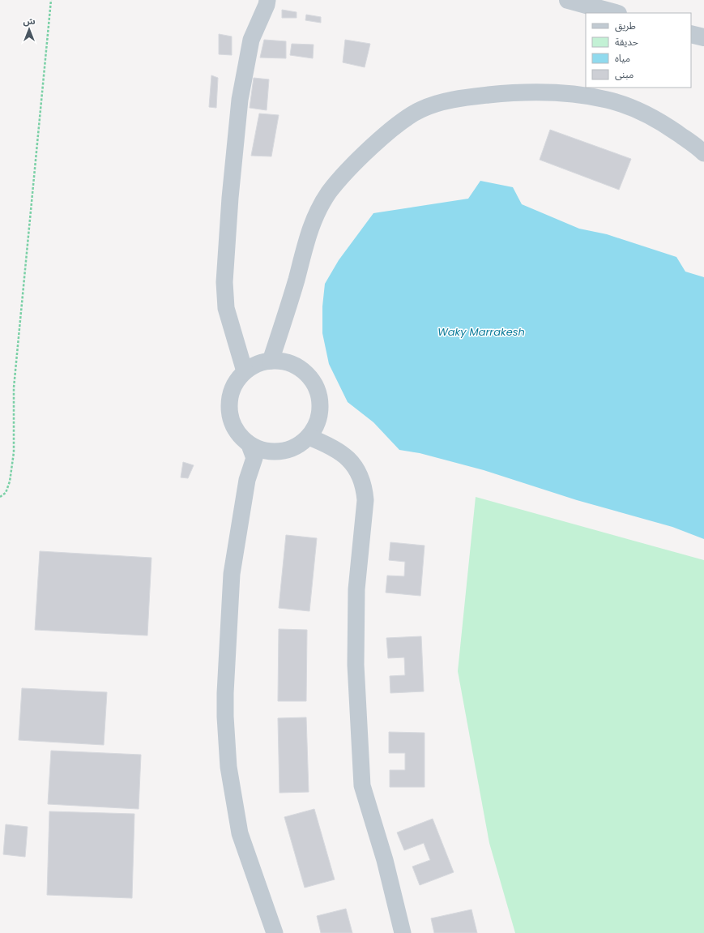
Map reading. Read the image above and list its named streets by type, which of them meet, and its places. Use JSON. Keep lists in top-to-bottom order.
{
  "water": ["Waky Marrakesh"],
  "legend": [
    "طريق",
    "حديقة",
    "مياه",
    "مبنى"
  ],
  "north": "top"
}
